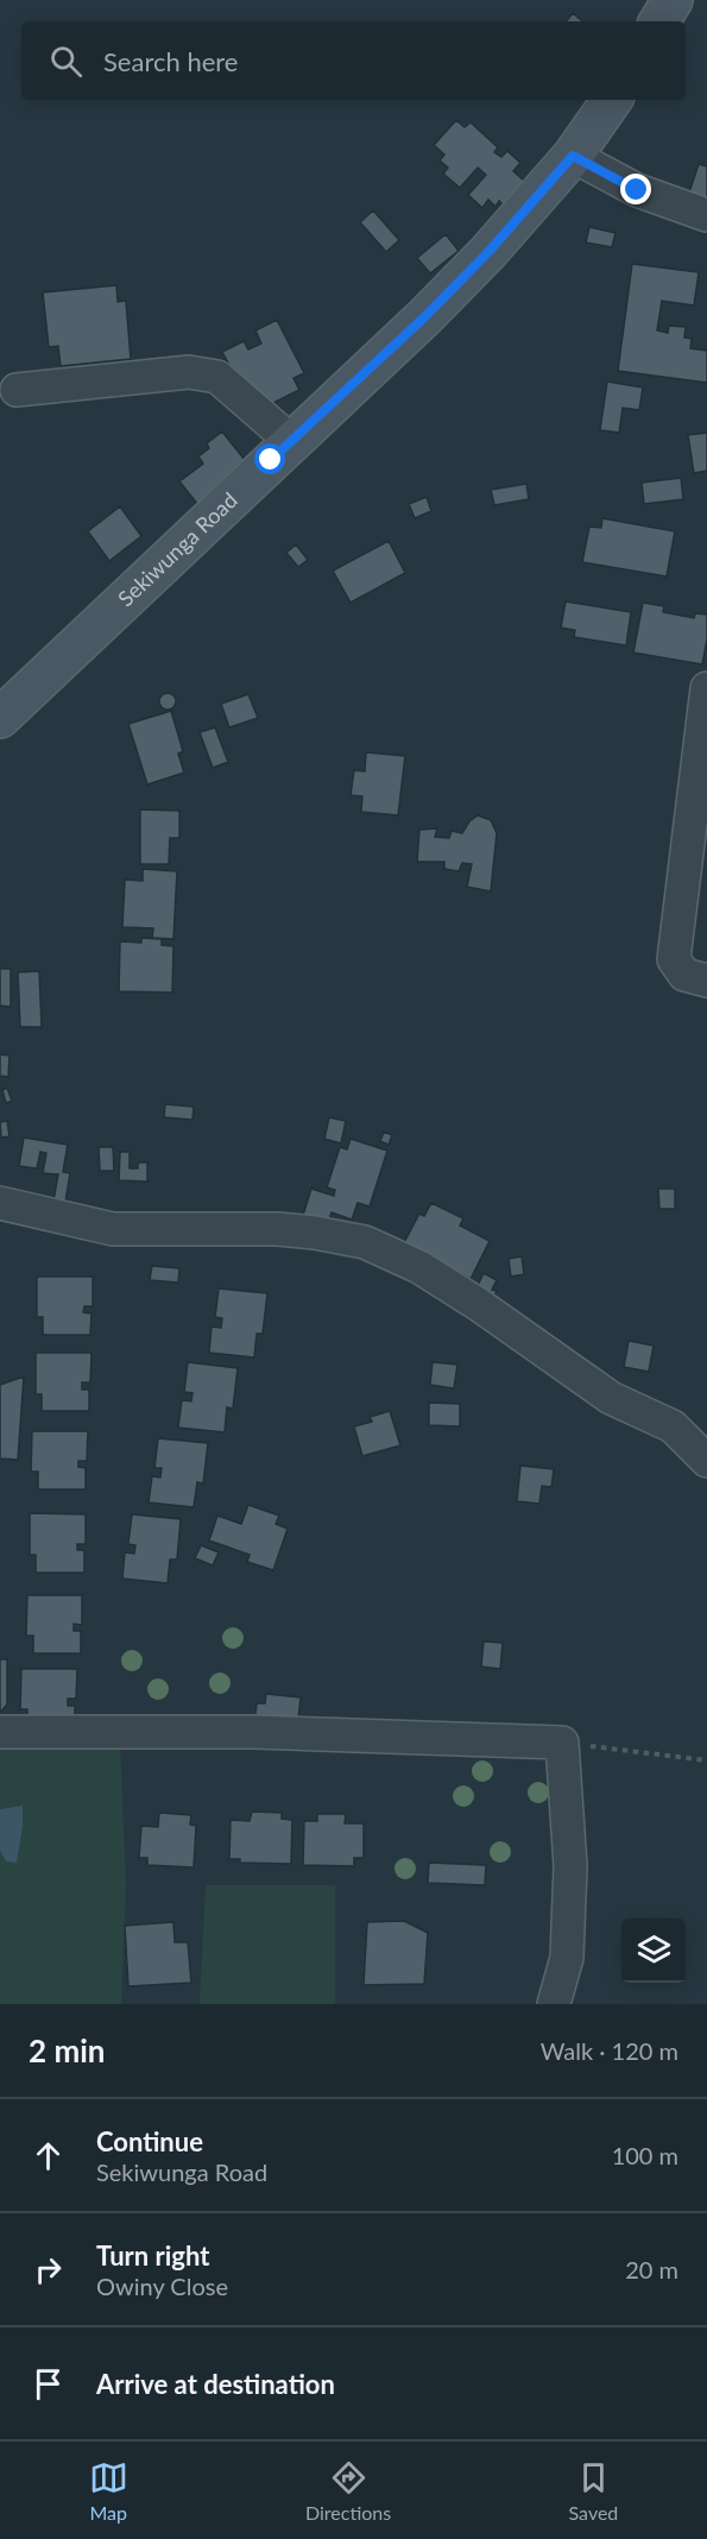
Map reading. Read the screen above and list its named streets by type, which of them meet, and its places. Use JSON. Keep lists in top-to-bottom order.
{
  "streets": {
    "main road": ["Sekiwunga Road"]
  },
  "page": {
    "search": "Search here",
    "heading": ["2 min", "Walk · 120 m"],
    "list": [
      ["Continue", "Sekiwunga Road", "100 m"],
      ["Turn right", "Owiny Close", "20 m"],
      "Arrive at destination"
    ],
    "nav": ["Map", "Directions", "Saved"]
  }
}
